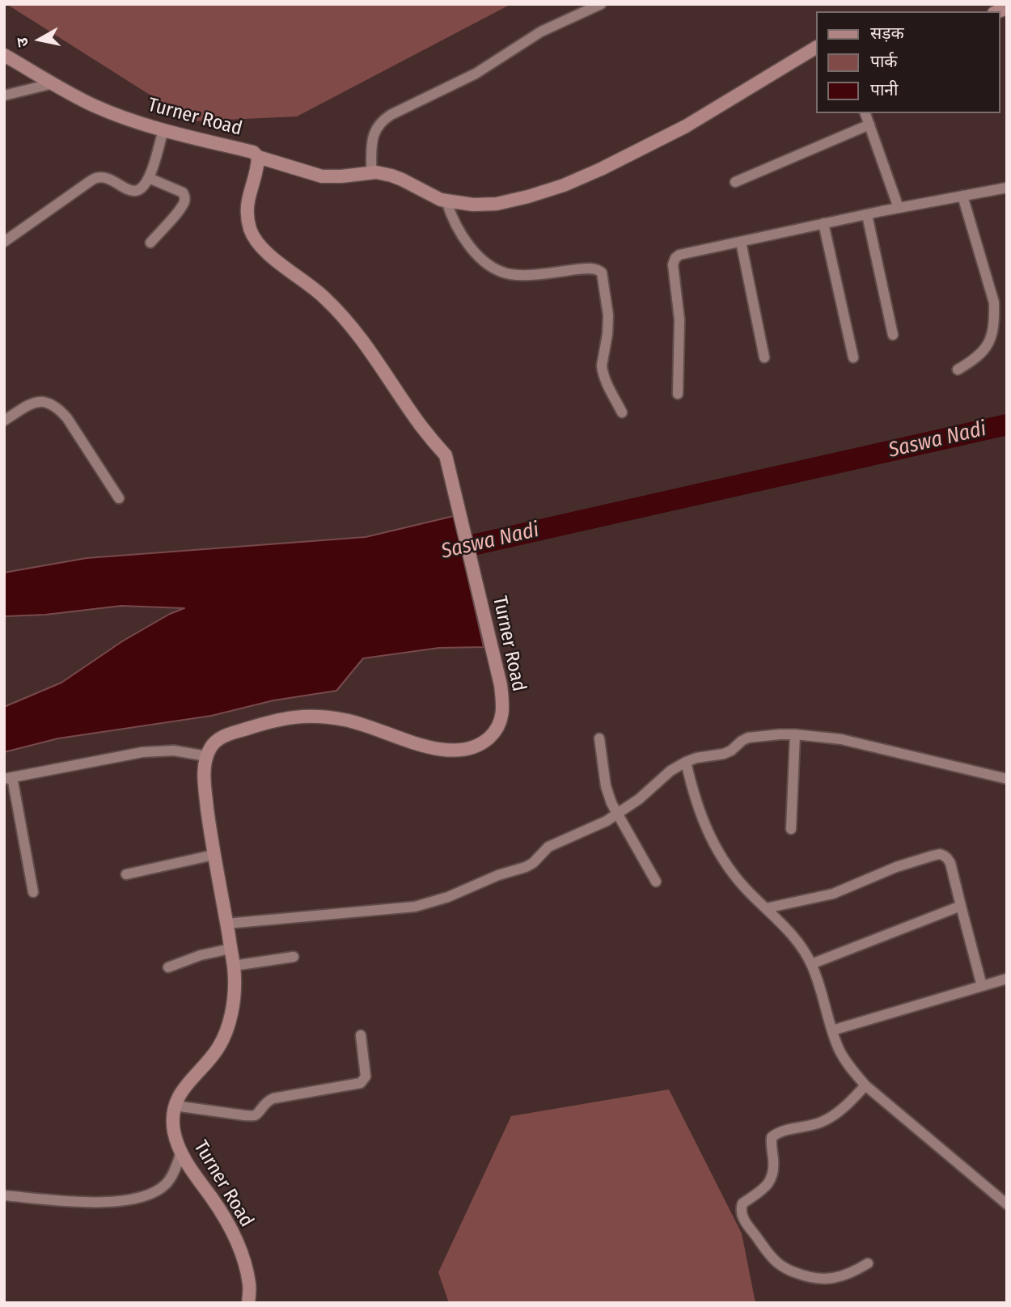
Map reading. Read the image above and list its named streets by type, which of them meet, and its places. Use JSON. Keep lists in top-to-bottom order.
{
  "streets": {
    "main road": ["Turner Road"]
  },
  "water": ["Saswa Nadi"],
  "legend": ["सड़क", "पार्क", "पानी"],
  "north": "left"
}
